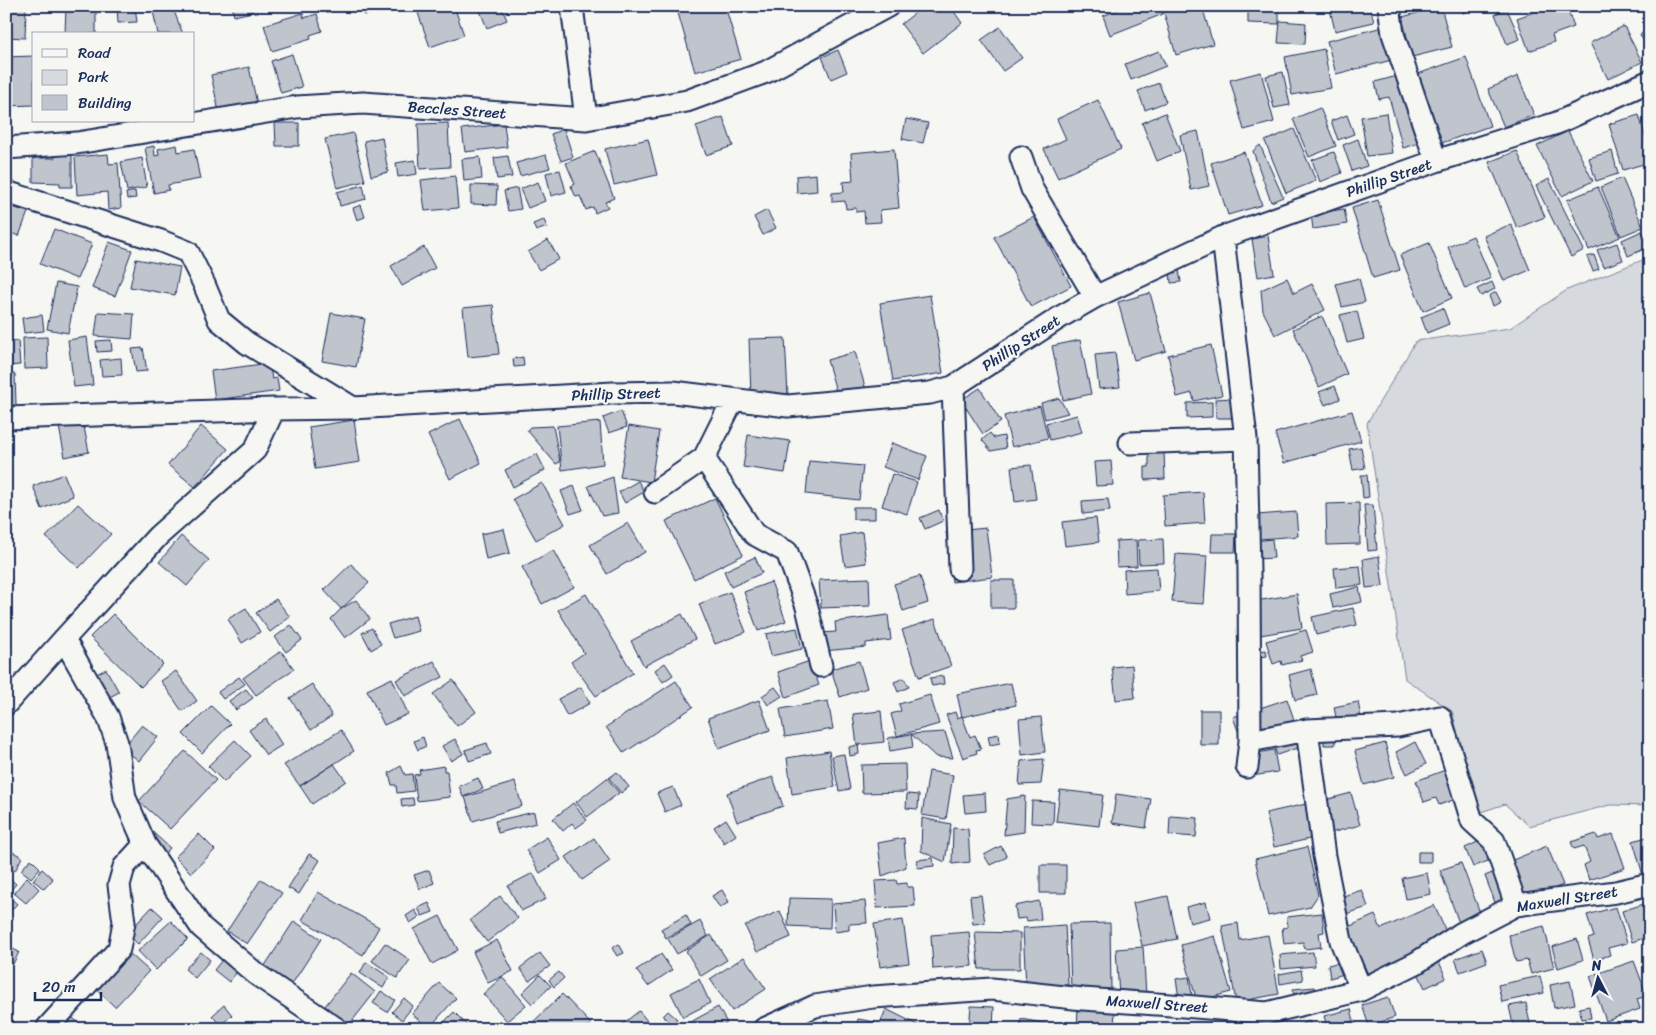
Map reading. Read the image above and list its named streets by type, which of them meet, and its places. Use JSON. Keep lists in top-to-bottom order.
{
  "streets": {
    "street": ["Beccles Street", "Phillip Street", "Maxwell Street"]
  },
  "legend": ["Road", "Park", "Building"],
  "scale_bar": "20 m",
  "north": "top"
}
